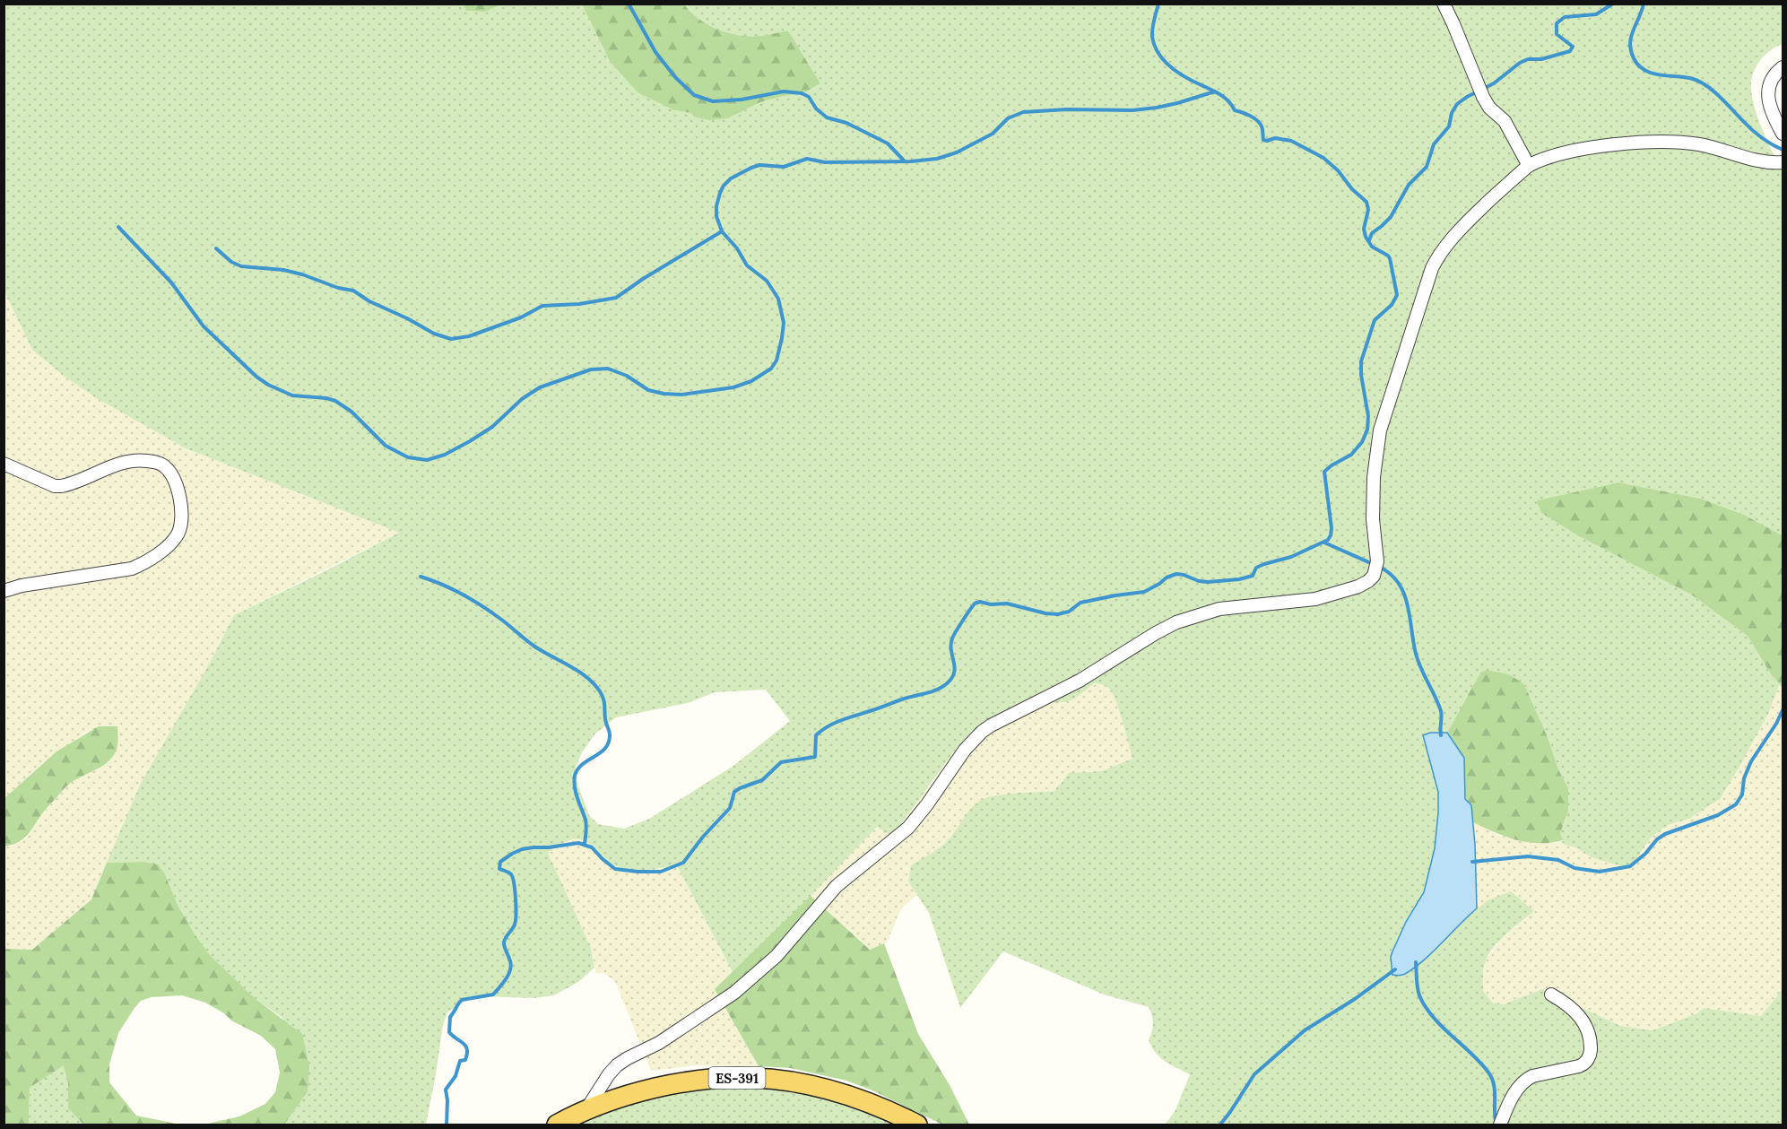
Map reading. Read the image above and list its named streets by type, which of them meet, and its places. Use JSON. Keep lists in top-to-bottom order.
{
  "streets": {
    "main road": ["ES-391"]
  }
}
